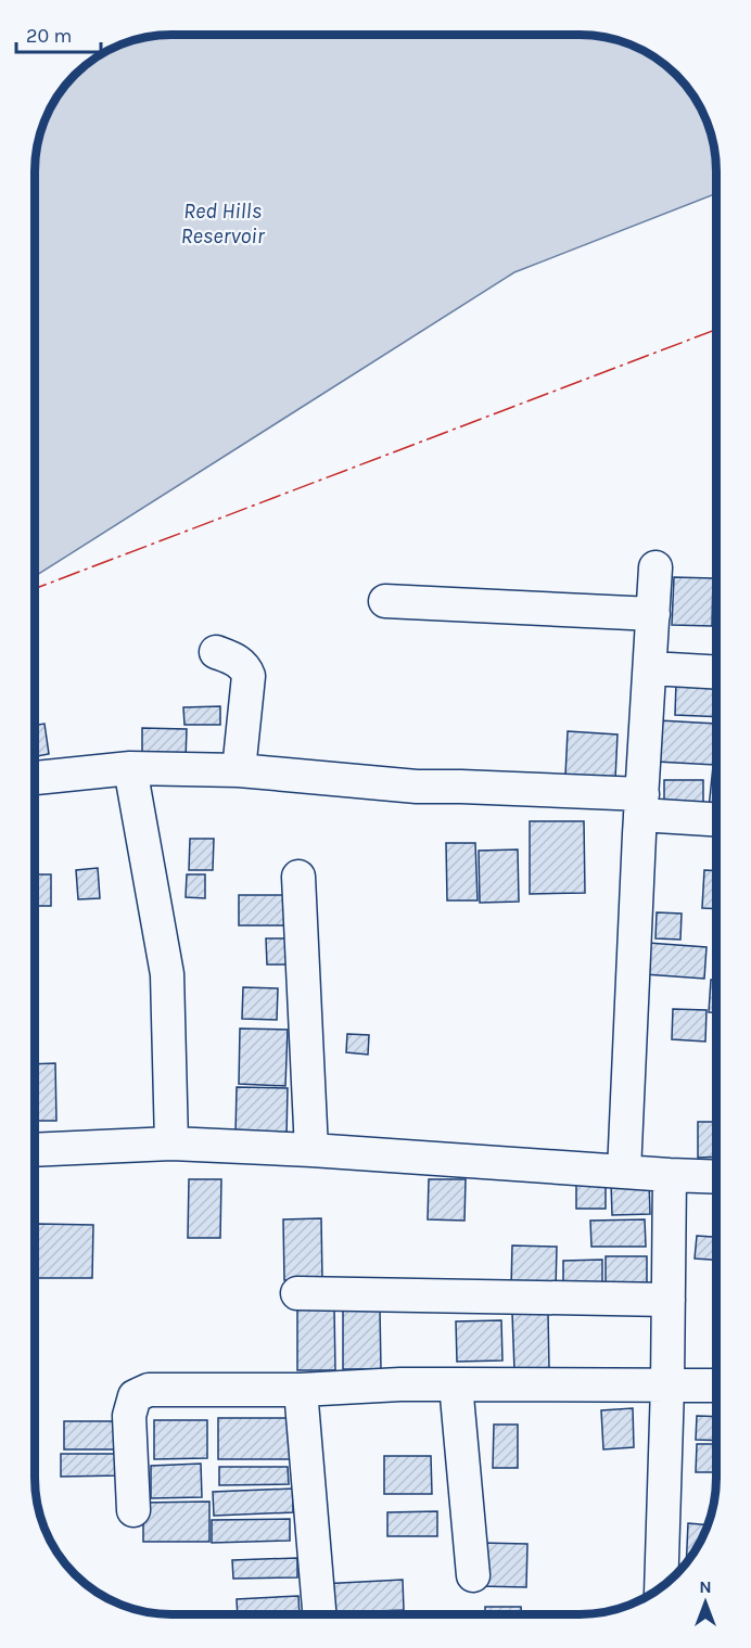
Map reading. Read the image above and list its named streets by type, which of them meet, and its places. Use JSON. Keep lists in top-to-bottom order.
{
  "water": ["Red Hills Reservoir"],
  "scale_bar": "20 m",
  "north": "top"
}
